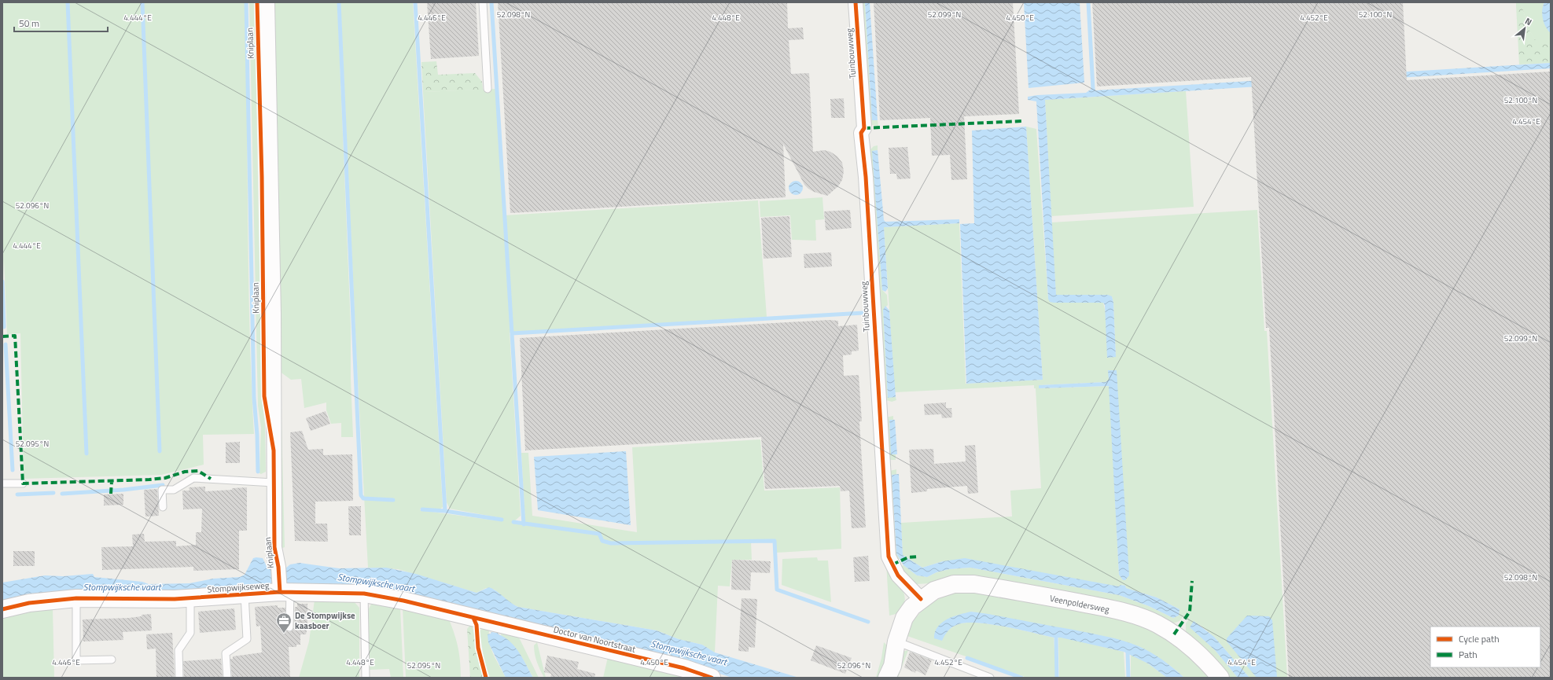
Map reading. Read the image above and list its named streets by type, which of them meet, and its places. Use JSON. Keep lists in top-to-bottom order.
{
  "streets": {
    "street": [
      "Kniplaan",
      "Tuinbouwweg",
      "Stompwijkseweg",
      "Veenpoldersweg",
      "Doctor van Noortstraat"
    ]
  },
  "crossings": [
    ["Kniplaan", "Stompwijkseweg"],
    ["Tuinbouwweg", "Veenpoldersweg"],
    ["Stompwijkseweg", "Doctor van Noortstraat"]
  ],
  "water": ["Stompwijksche vaart"],
  "places": {
    "office": ["De Stompwijkse kaasboer"]
  },
  "legend": ["Cycle path", "Path"],
  "scale_bar": "50 m",
  "north": "top right",
  "coordinates": [
    "52.098°N",
    "52.099°N",
    "52.100°N",
    "4.444°E",
    "4.446°E",
    "4.448°E",
    "4.450°E",
    "4.452°E",
    "4.454°E",
    "52.096°N",
    "52.095°N"
  ]
}
